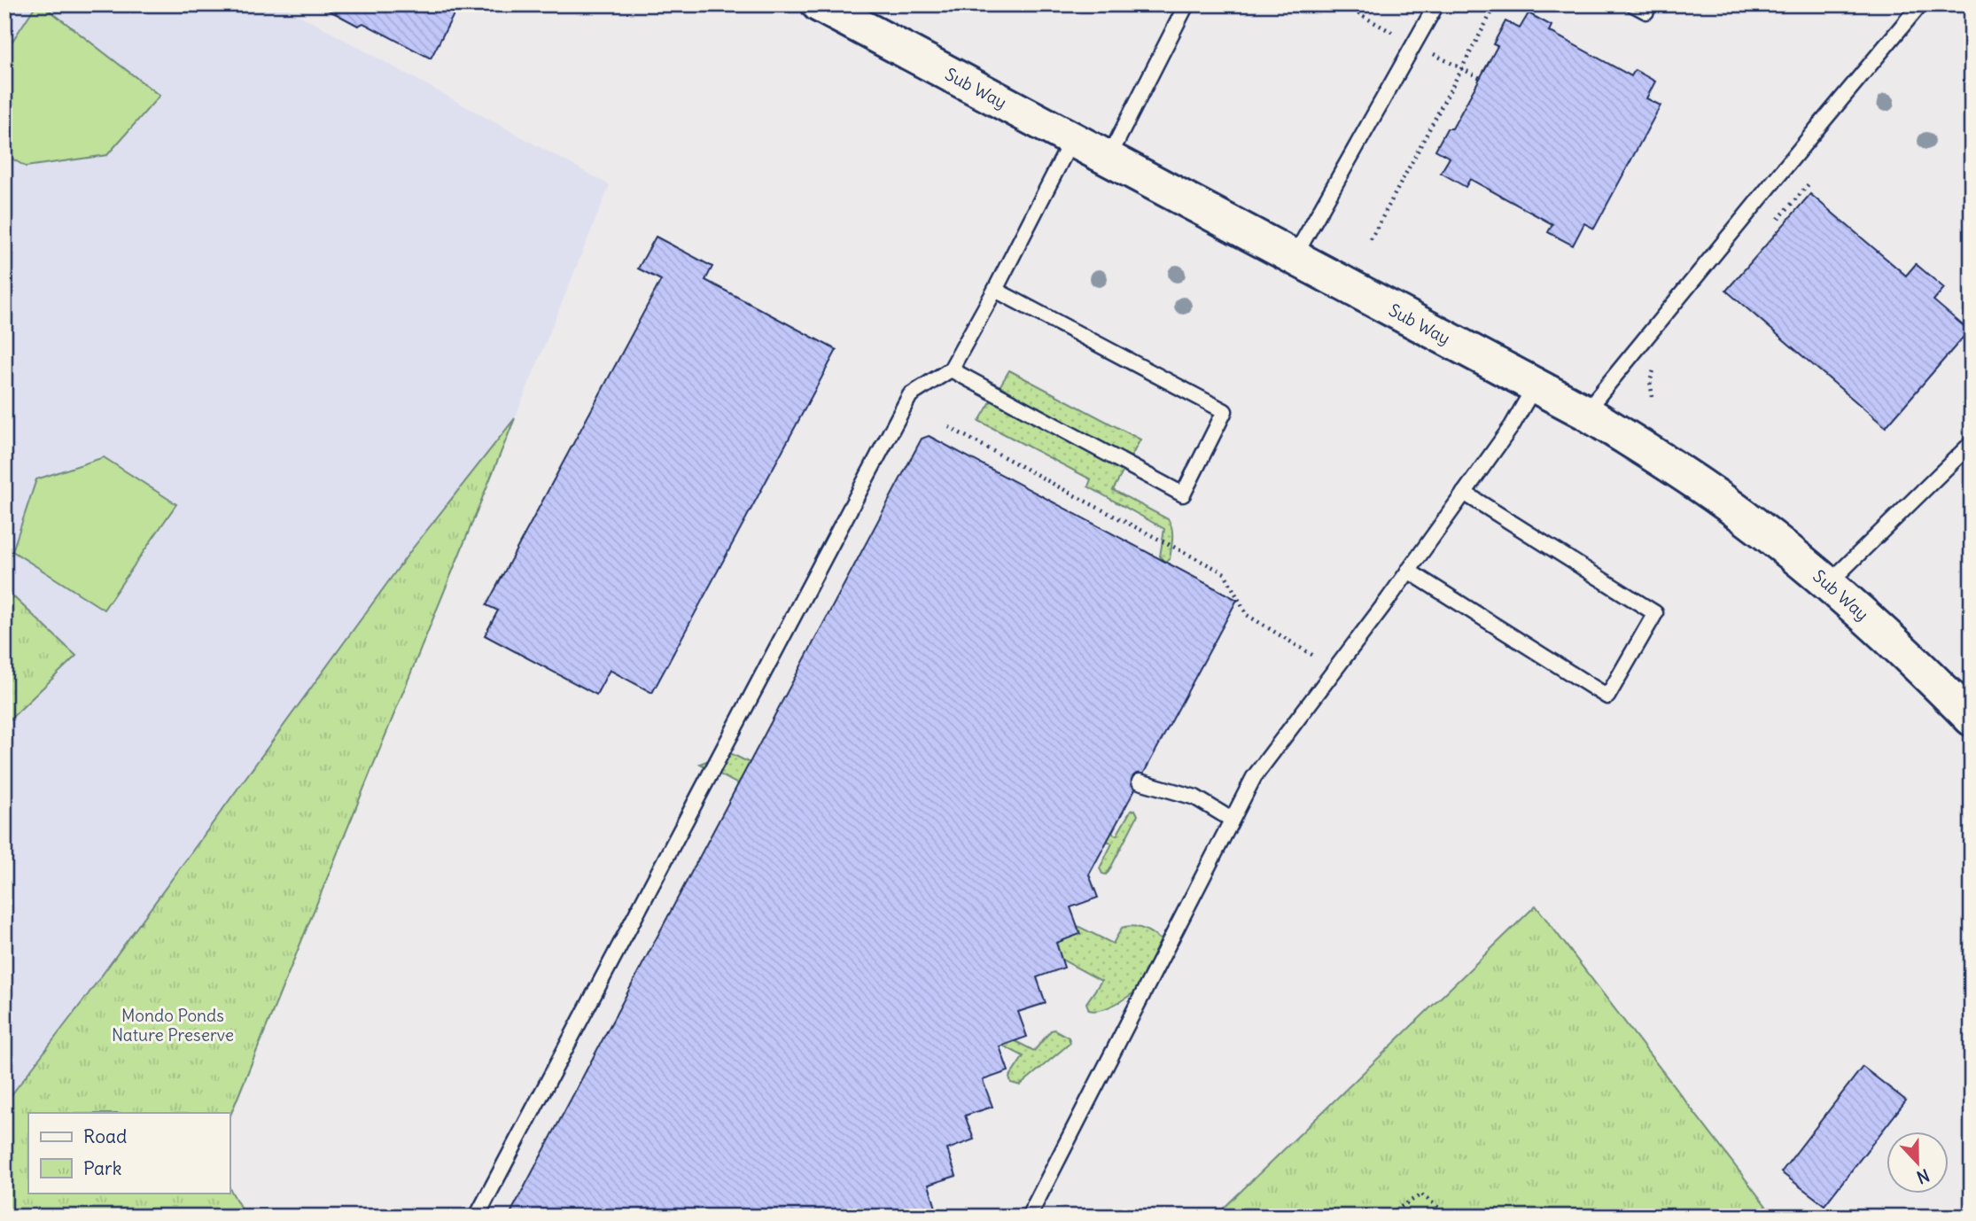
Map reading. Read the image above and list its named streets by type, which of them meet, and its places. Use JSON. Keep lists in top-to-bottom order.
{
  "streets": {
    "main road": ["Sub Way"]
  },
  "parks": ["Mondo Ponds Nature Preserve"],
  "legend": ["Road", "Park"],
  "north": "bottom"
}
